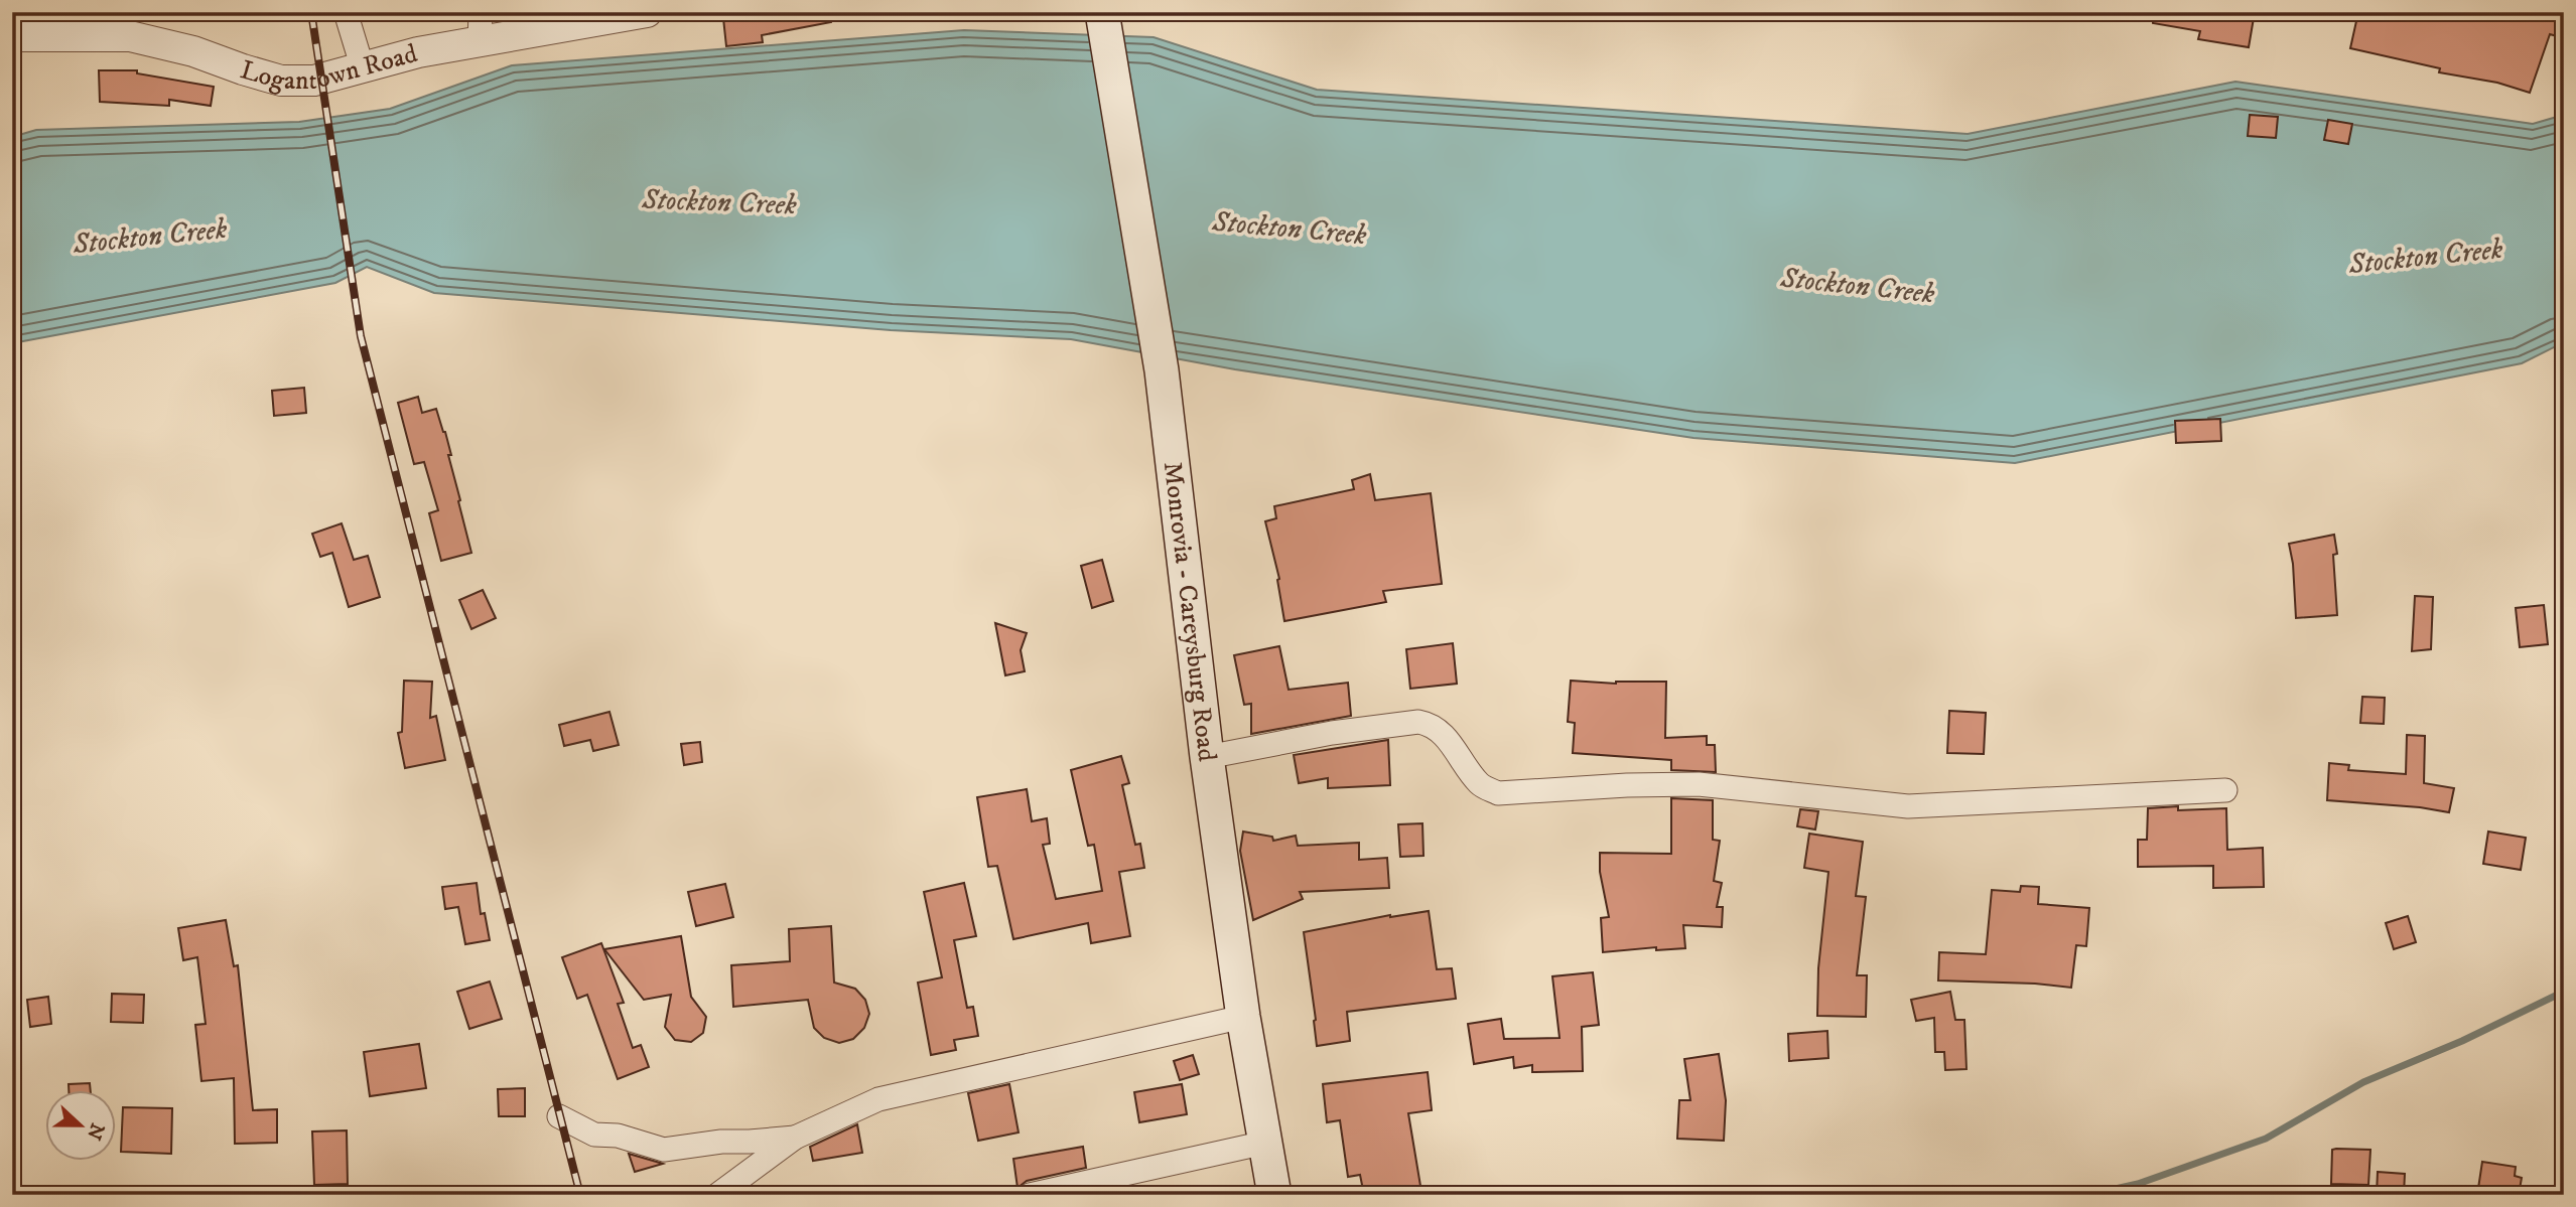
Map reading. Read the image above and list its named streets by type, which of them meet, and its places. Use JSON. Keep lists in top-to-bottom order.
{
  "streets": {
    "main road": ["Monrovia - Careysburg Road"],
    "street": ["Logantown Road"]
  },
  "water": ["Stockton Creek"],
  "north": "right"
}
